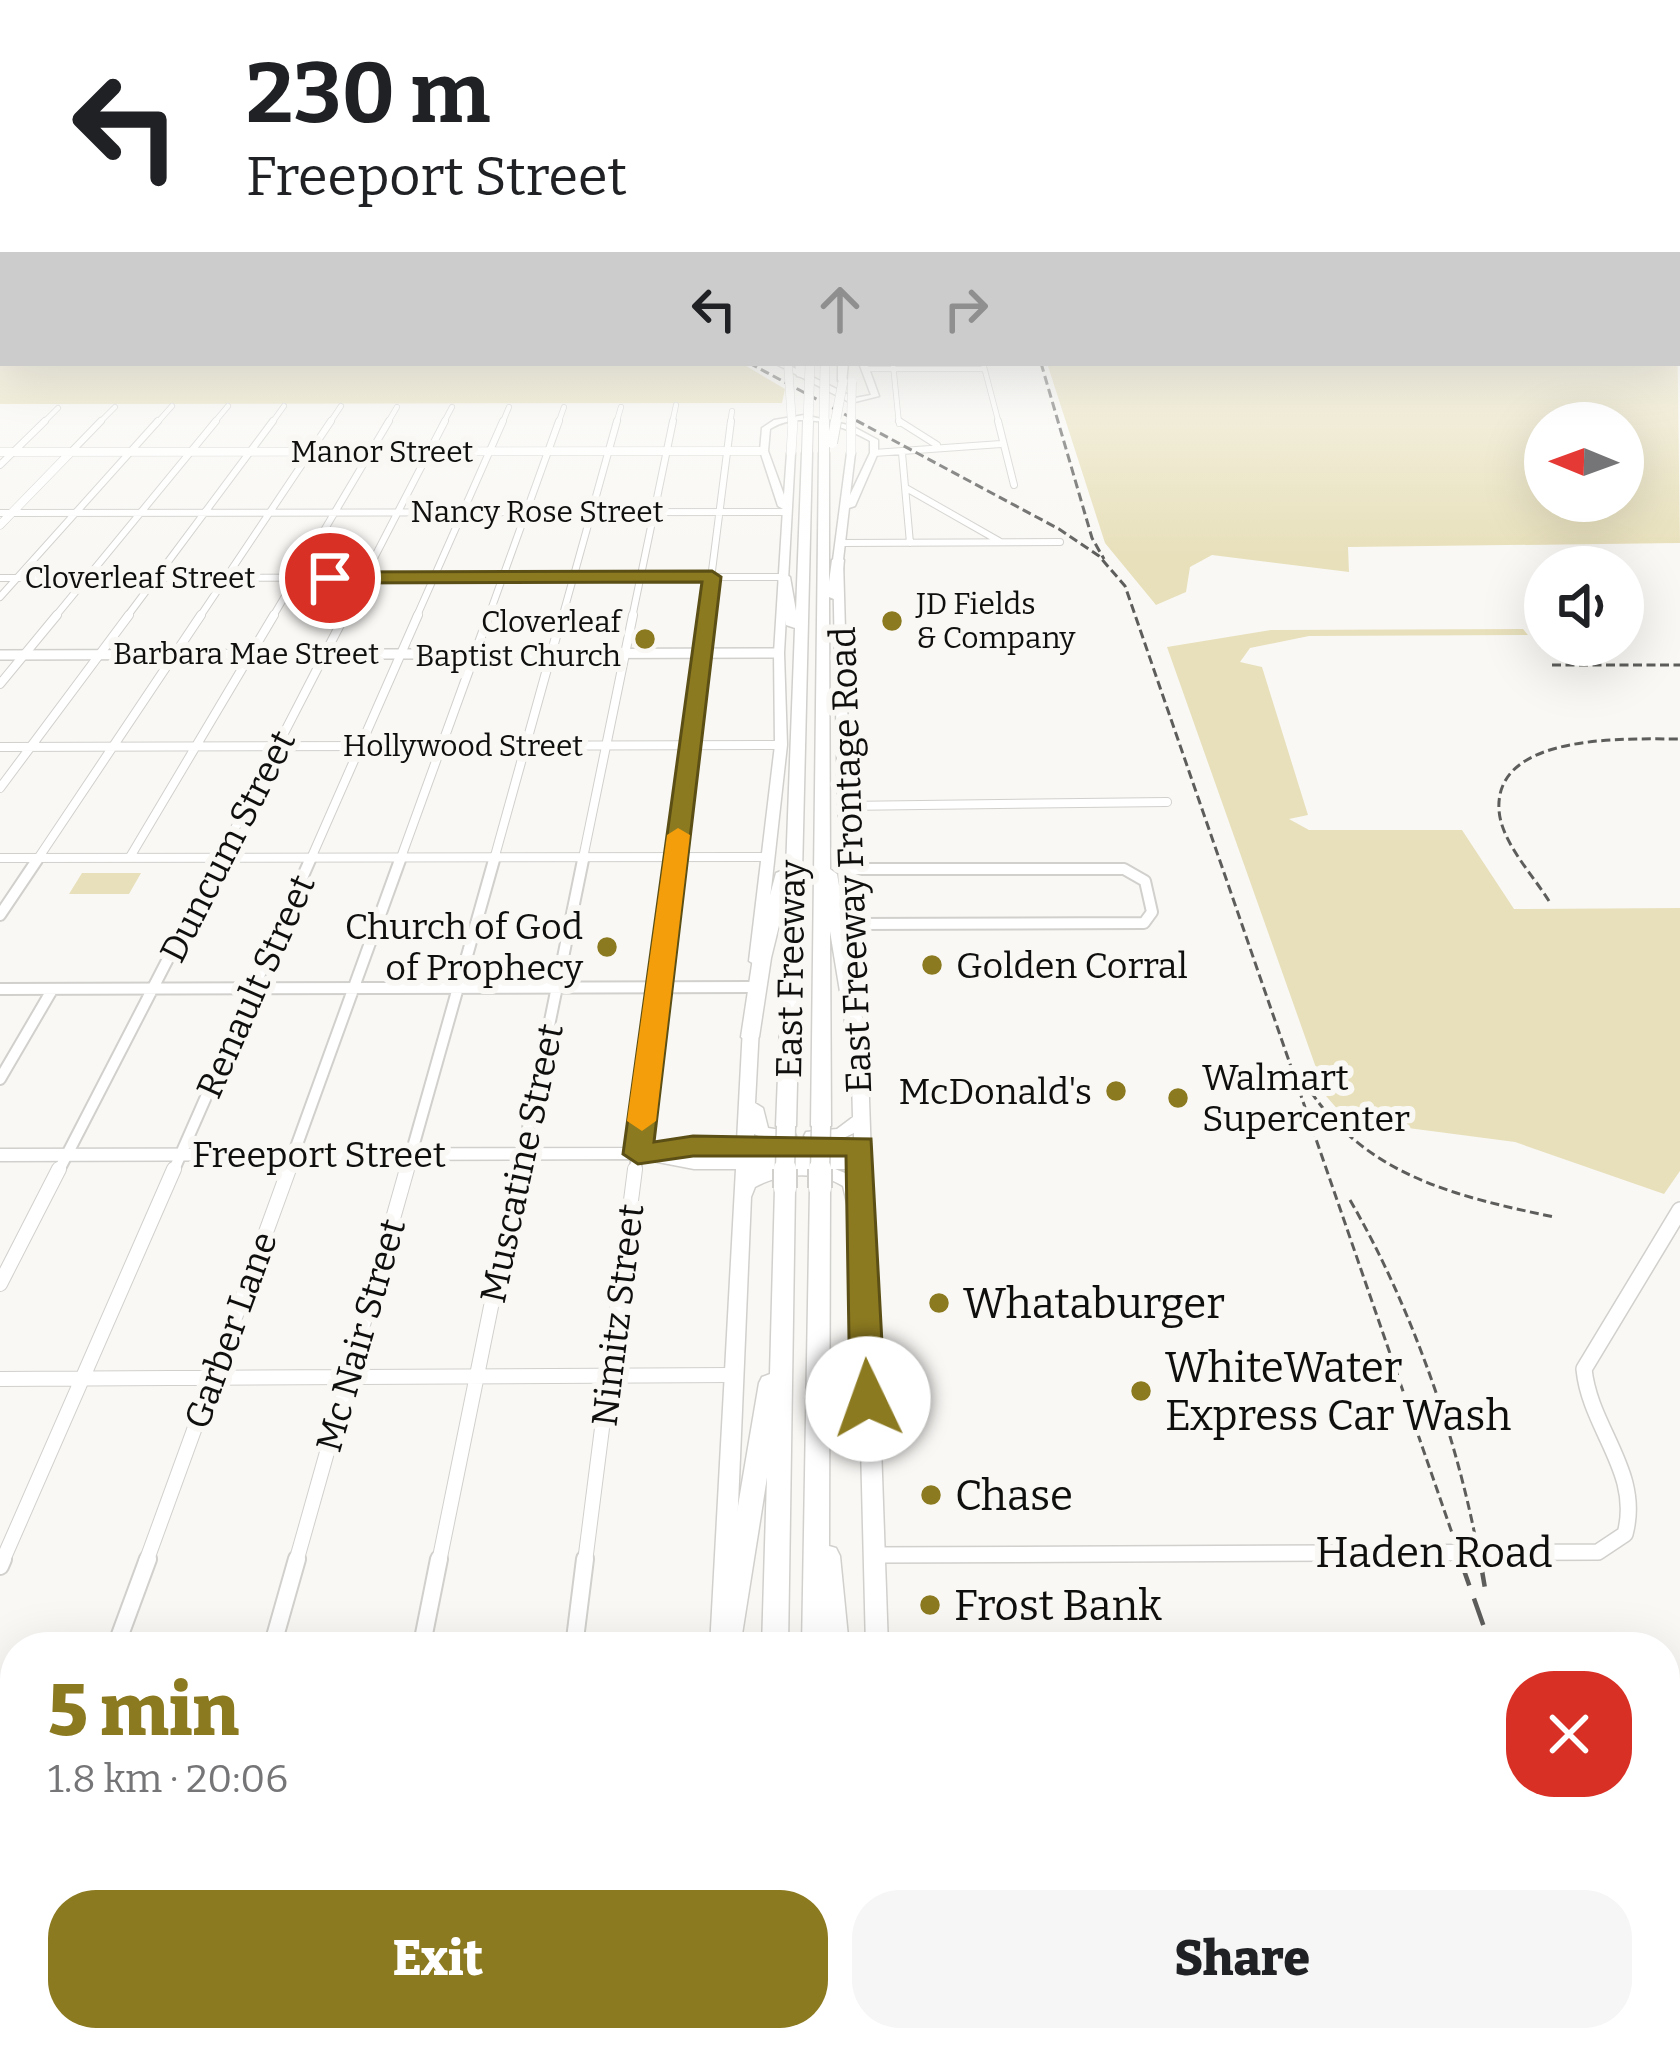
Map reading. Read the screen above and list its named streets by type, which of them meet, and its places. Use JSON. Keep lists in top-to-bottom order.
{
  "streets": {
    "highway": ["East Freeway"],
    "main road": ["East Freeway Frontage Road", "Freeport Street"],
    "street": [
      "Manor Street",
      "Nancy Rose Street",
      "Cloverleaf Street",
      "Barbara Mae Street",
      "Hollywood Street",
      "Duncum Street",
      "Renault Street",
      "Muscatine Street",
      "Nimitz Street",
      "Garber Lane",
      "Mc Nair Street",
      "Haden Road"
    ]
  },
  "crossings": [
    ["Manor Street", "Duncum Street"],
    ["Manor Street", "Renault Street"],
    ["Manor Street", "Muscatine Street"],
    ["Manor Street", "Nimitz Street"],
    ["Manor Street", "Garber Lane"],
    ["Manor Street", "Mc Nair Street"],
    ["Nancy Rose Street", "Duncum Street"],
    ["Nancy Rose Street", "East Freeway Frontage Road"],
    ["Nancy Rose Street", "Renault Street"],
    ["Nancy Rose Street", "Muscatine Street"],
    ["Nancy Rose Street", "Nimitz Street"],
    ["Nancy Rose Street", "Garber Lane"],
    ["Nancy Rose Street", "Mc Nair Street"],
    ["Cloverleaf Street", "Duncum Street"],
    ["Cloverleaf Street", "East Freeway Frontage Road"],
    ["Cloverleaf Street", "Renault Street"],
    ["Cloverleaf Street", "Muscatine Street"],
    ["Cloverleaf Street", "Nimitz Street"],
    ["Cloverleaf Street", "Garber Lane"],
    ["Cloverleaf Street", "Mc Nair Street"],
    ["Barbara Mae Street", "Duncum Street"],
    ["Barbara Mae Street", "East Freeway Frontage Road"],
    ["Barbara Mae Street", "Renault Street"],
    ["Barbara Mae Street", "Muscatine Street"],
    ["Barbara Mae Street", "Nimitz Street"],
    ["Barbara Mae Street", "Garber Lane"],
    ["Barbara Mae Street", "Mc Nair Street"],
    ["Hollywood Street", "Duncum Street"],
    ["Hollywood Street", "East Freeway Frontage Road"],
    ["Hollywood Street", "Renault Street"],
    ["Hollywood Street", "Muscatine Street"],
    ["Hollywood Street", "Nimitz Street"],
    ["Hollywood Street", "Garber Lane"],
    ["Hollywood Street", "Mc Nair Street"],
    ["Duncum Street", "Freeport Street"],
    ["East Freeway Frontage Road", "Freeport Street"],
    ["East Freeway Frontage Road", "Haden Road"],
    ["Renault Street", "Freeport Street"],
    ["Freeport Street", "Muscatine Street"],
    ["Freeport Street", "Nimitz Street"],
    ["Freeport Street", "Garber Lane"],
    ["Freeport Street", "Mc Nair Street"]
  ],
  "places": [
    "JD Fields & Company",
    "Cloverleaf Baptist Church",
    "Church of God of Prophecy",
    "Golden Corral",
    "McDonald's",
    "Walmart Supercenter",
    "Whataburger",
    "WhiteWater Express Car Wash",
    "Chase",
    "Frost Bank"
  ],
  "north": "left",
  "page": {
    "turn": ["230 m", "Freeport Street"],
    "heading": ["5 min", "1.8 km · 20:06"],
    "buttons": ["Exit", "Share"]
  }
}
